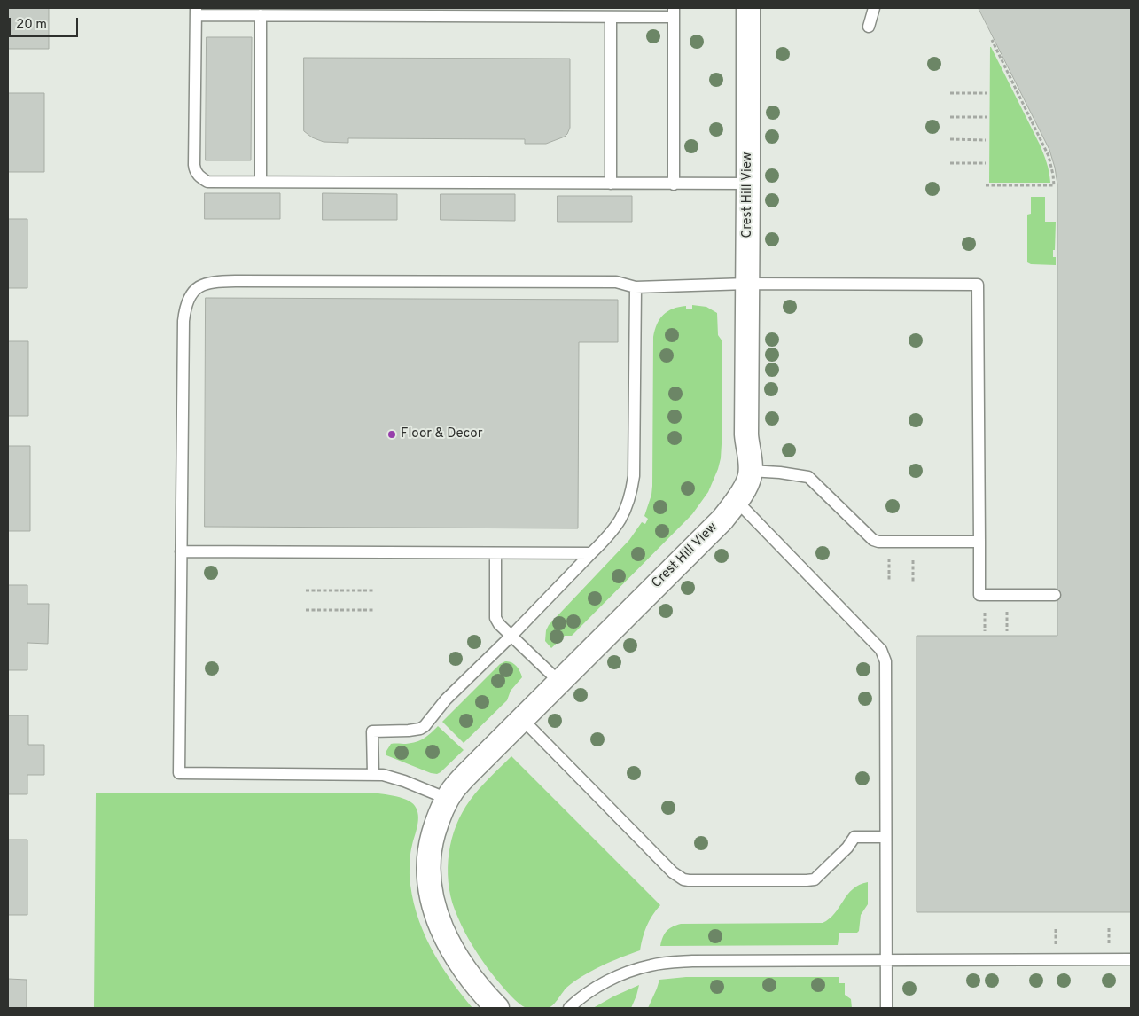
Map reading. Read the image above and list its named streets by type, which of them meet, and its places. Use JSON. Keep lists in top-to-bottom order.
{
  "streets": {
    "street": ["Crest Hill View"]
  },
  "places": ["Floor & Decor"],
  "scale_bar": "20 m"
}
